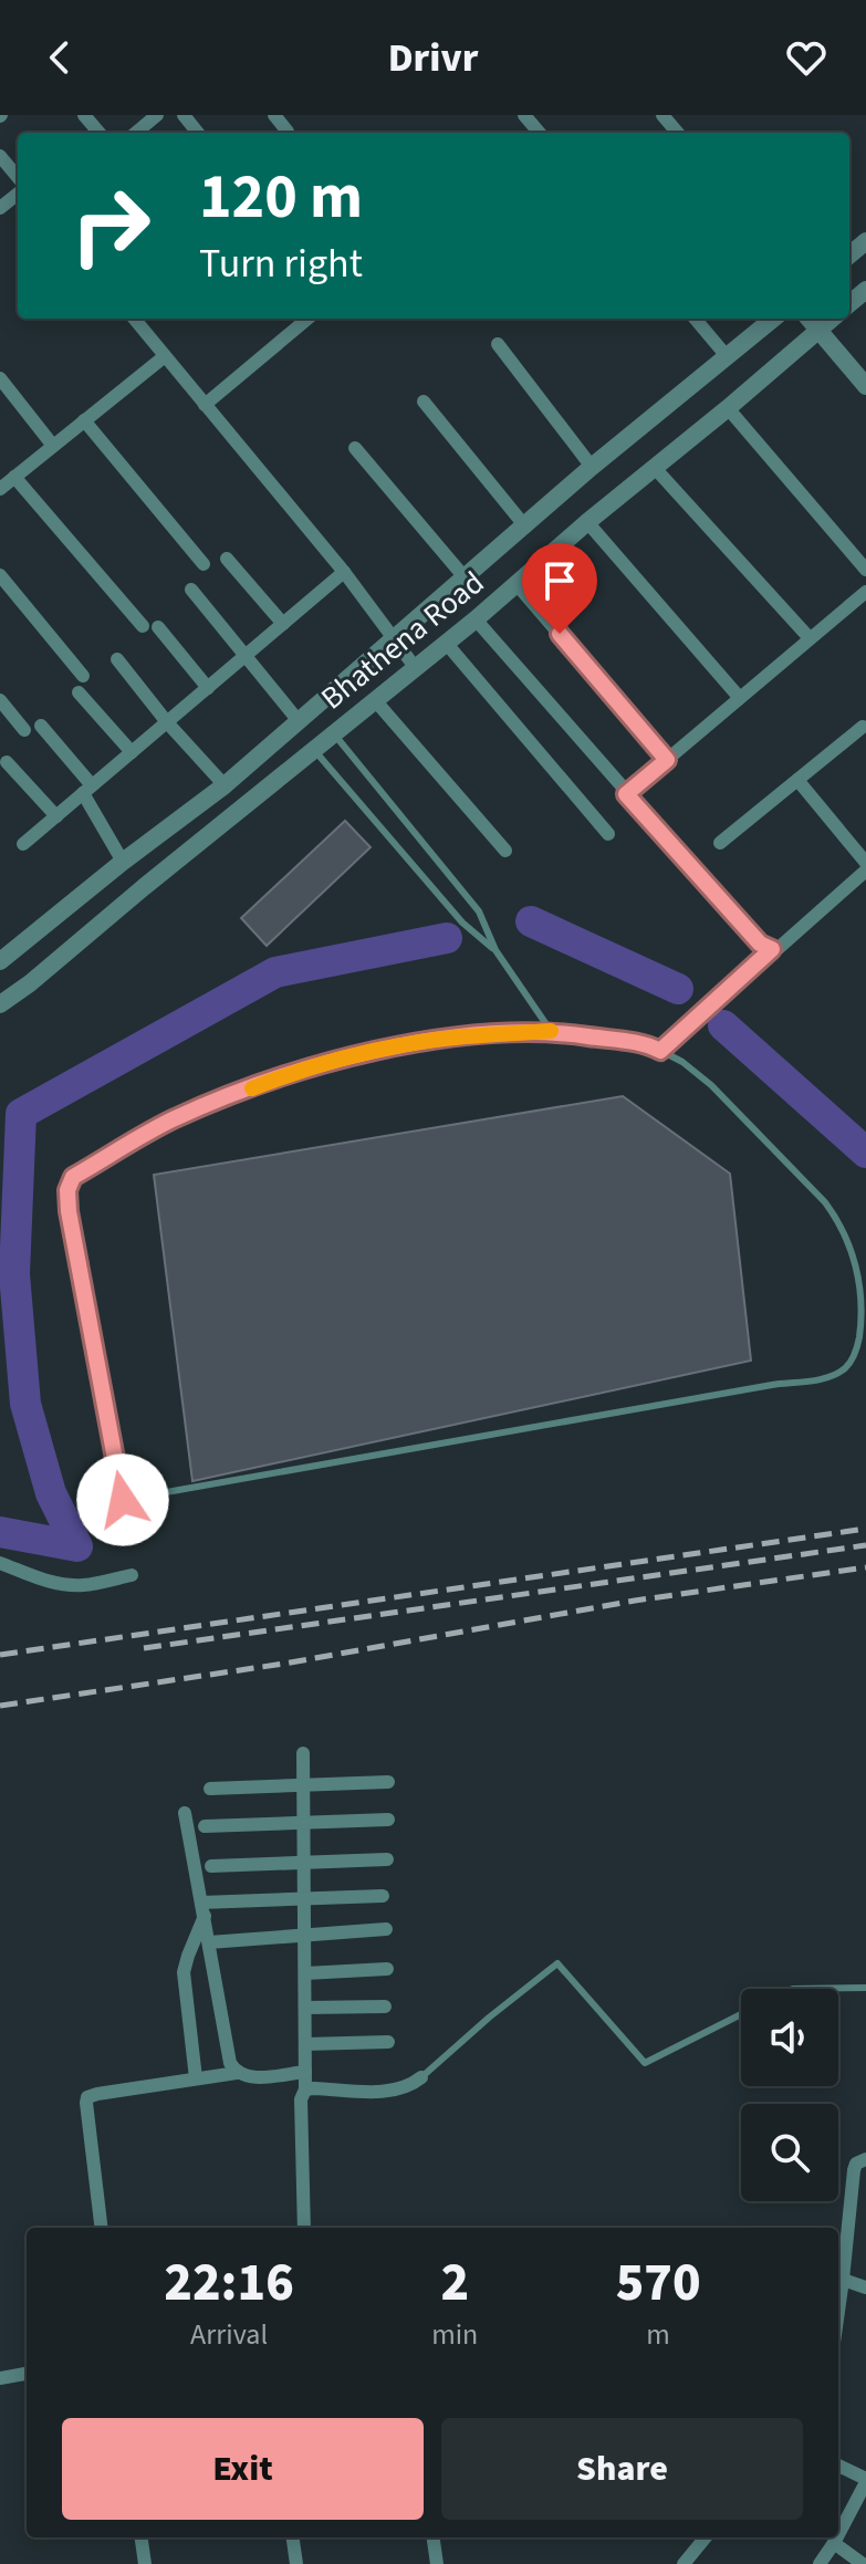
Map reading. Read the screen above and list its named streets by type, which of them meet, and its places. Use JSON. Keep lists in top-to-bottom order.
{
  "streets": {
    "street": ["Bhathena Road"]
  },
  "page": {
    "header": "Drivr",
    "turn": ["120 m", "Turn right"],
    "eta": [
      "22:16",
      "Arrival",
      "2",
      "min",
      "570",
      "m"
    ],
    "buttons": ["Exit", "Share"]
  }
}
